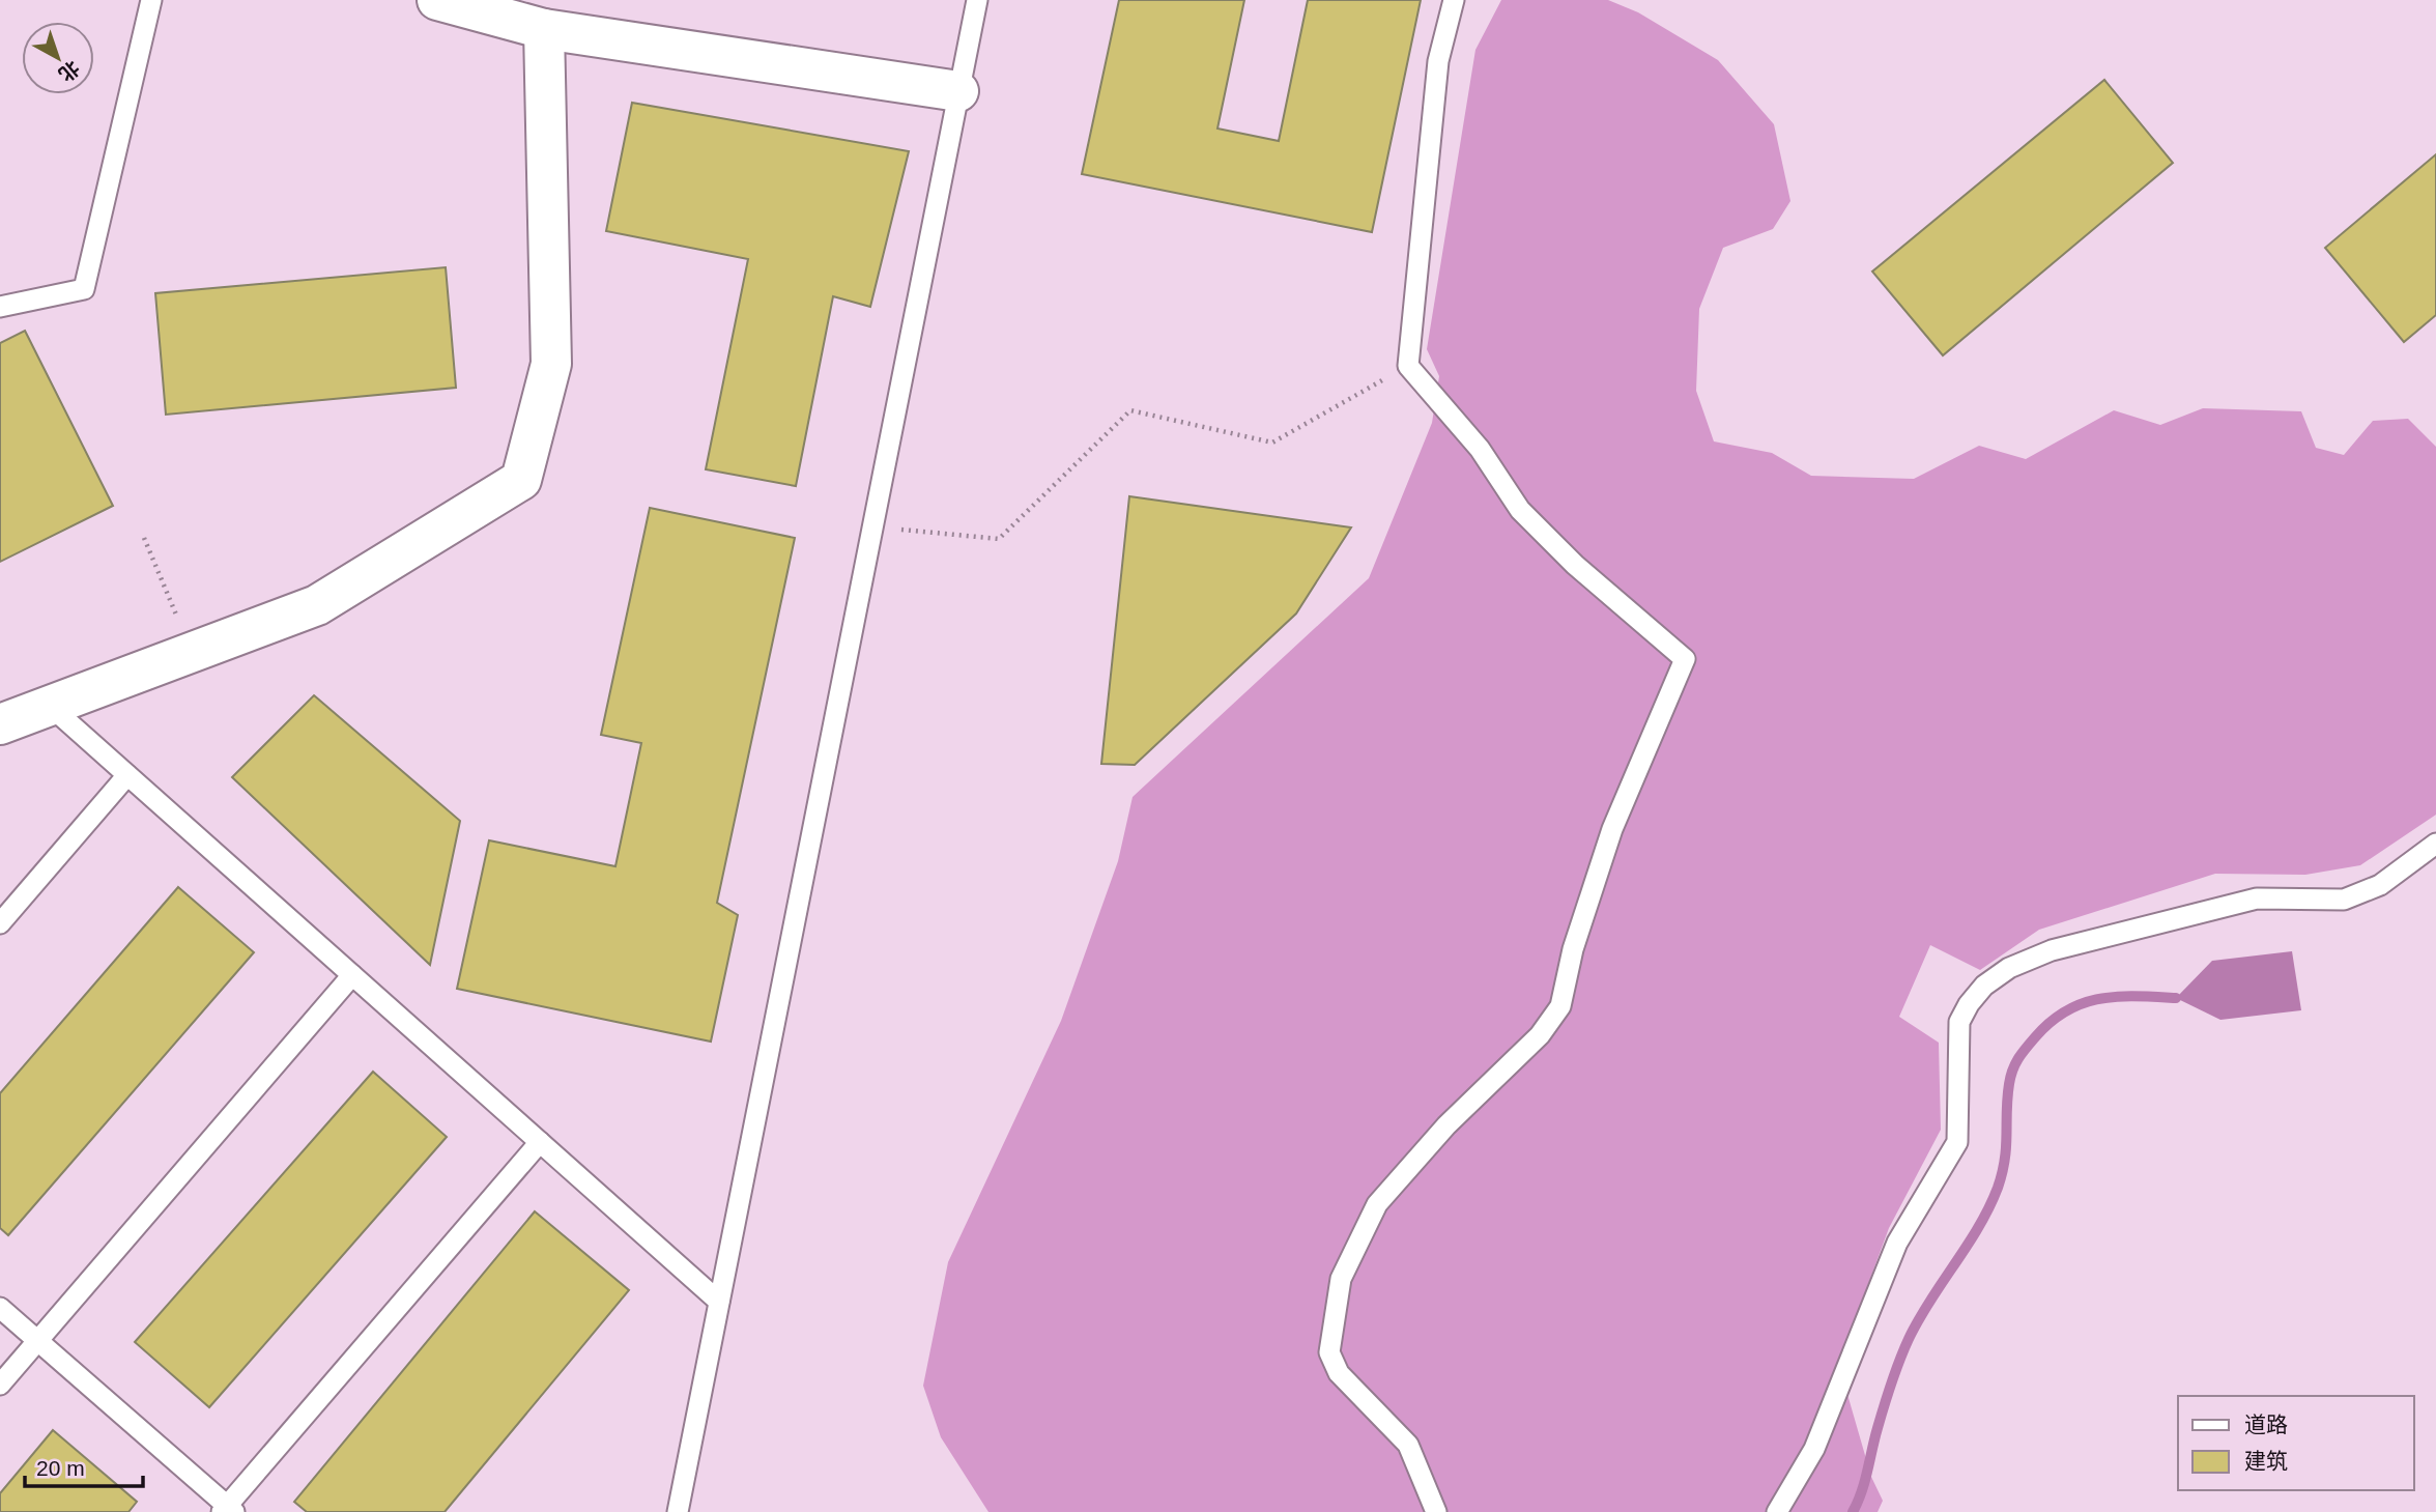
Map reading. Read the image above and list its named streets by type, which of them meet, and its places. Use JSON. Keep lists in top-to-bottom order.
{
  "legend": ["道路", "建筑"],
  "scale_bar": "20 m",
  "north": "bottom right"
}
